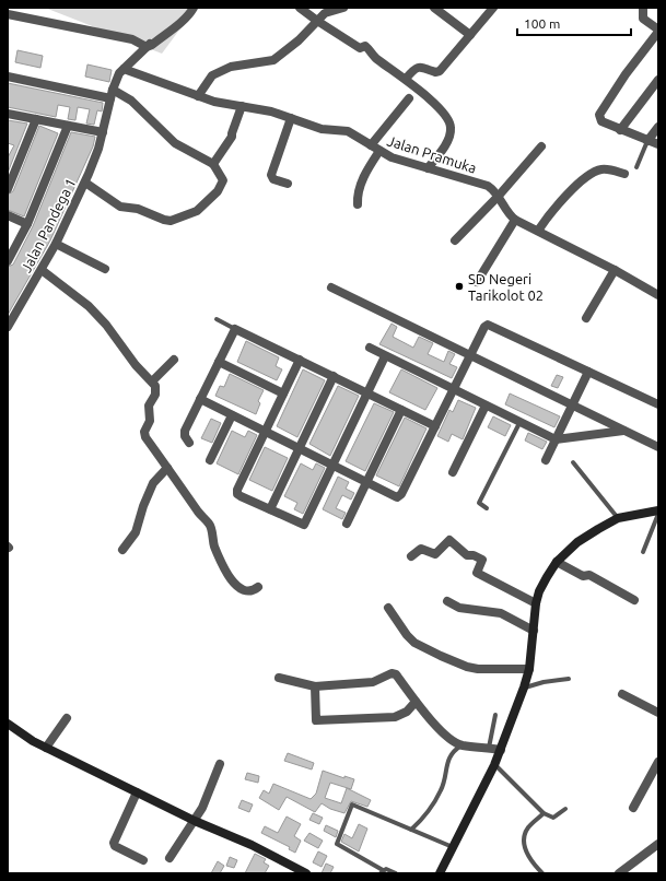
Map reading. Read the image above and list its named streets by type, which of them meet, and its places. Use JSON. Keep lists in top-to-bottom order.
{
  "streets": {
    "street": ["Jalan Pramuka", "Jalan Pandega 1"]
  },
  "crossings": [
    ["Jalan Pramuka", "Jalan Pandega 1"]
  ],
  "places": ["SD Negeri Tarikolot 02"],
  "scale_bar": "100 m"
}
